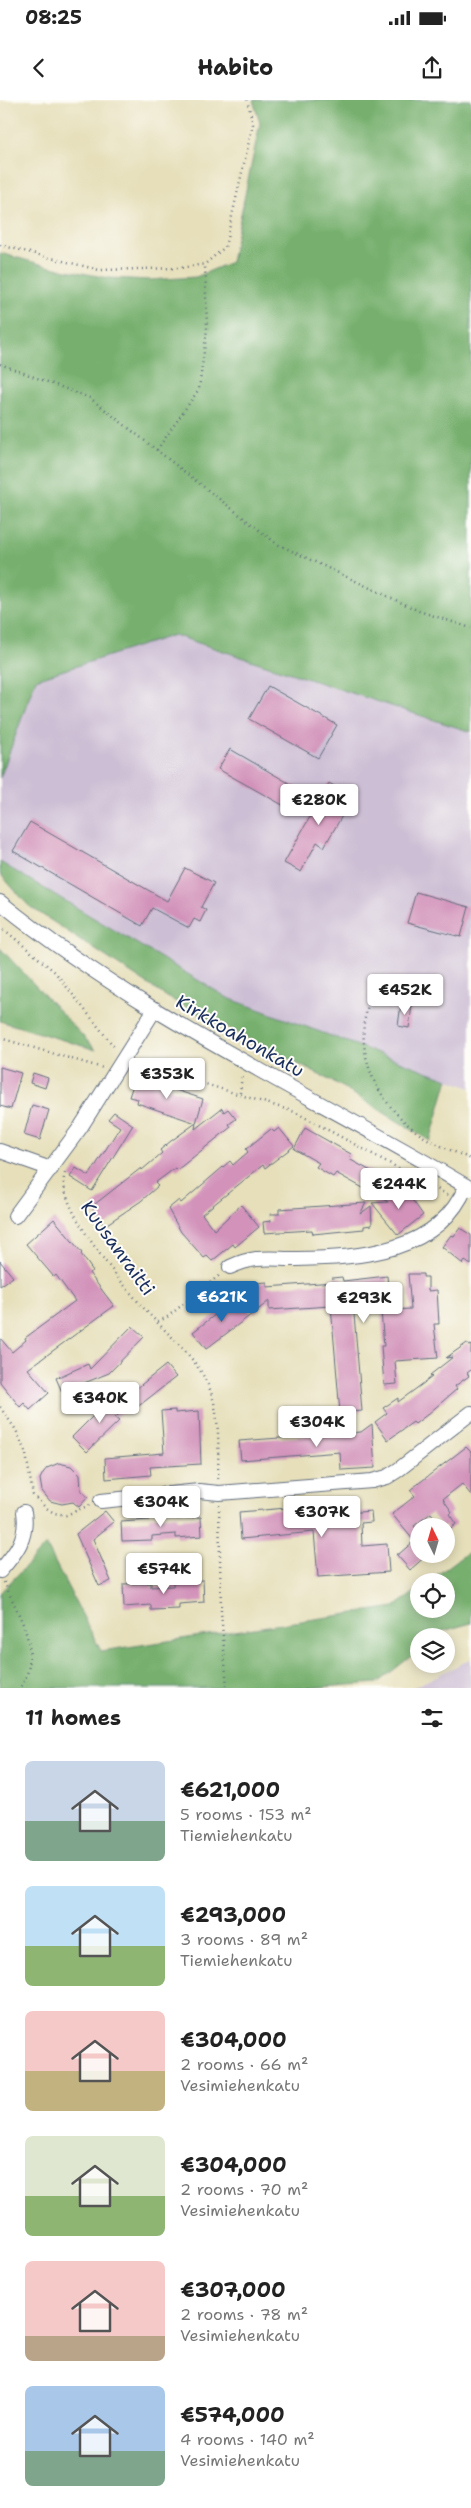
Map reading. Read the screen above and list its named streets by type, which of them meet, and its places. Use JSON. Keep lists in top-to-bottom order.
{
  "streets": {
    "street": ["Kirkkoahonkatu"],
    "path": ["Kuusanraitti"]
  },
  "north": "top",
  "page": {
    "status": "08:25",
    "header": "Habito",
    "price": [
      "€280K",
      "€452K",
      "€353K",
      "€244K",
      "€621K",
      "€293K",
      "€340K",
      "€304K",
      "€304K",
      "€307K",
      "€574K"
    ],
    "heading": "11 homes",
    "list": [
      {
        "name": "€621,000",
        "note": "5 rooms · 153 m² · Tiemiehenkatu"
      },
      {
        "name": "€293,000",
        "note": "3 rooms · 89 m² · Tiemiehenkatu"
      },
      {
        "name": "€304,000",
        "note": "2 rooms · 66 m² · Vesimiehenkatu"
      },
      {
        "name": "€304,000",
        "note": "2 rooms · 70 m² · Vesimiehenkatu"
      },
      {
        "name": "€307,000",
        "note": "2 rooms · 78 m² · Vesimiehenkatu"
      },
      {
        "name": "€574,000",
        "note": "4 rooms · 140 m² · Vesimiehenkatu"
      }
    ]
  }
}
